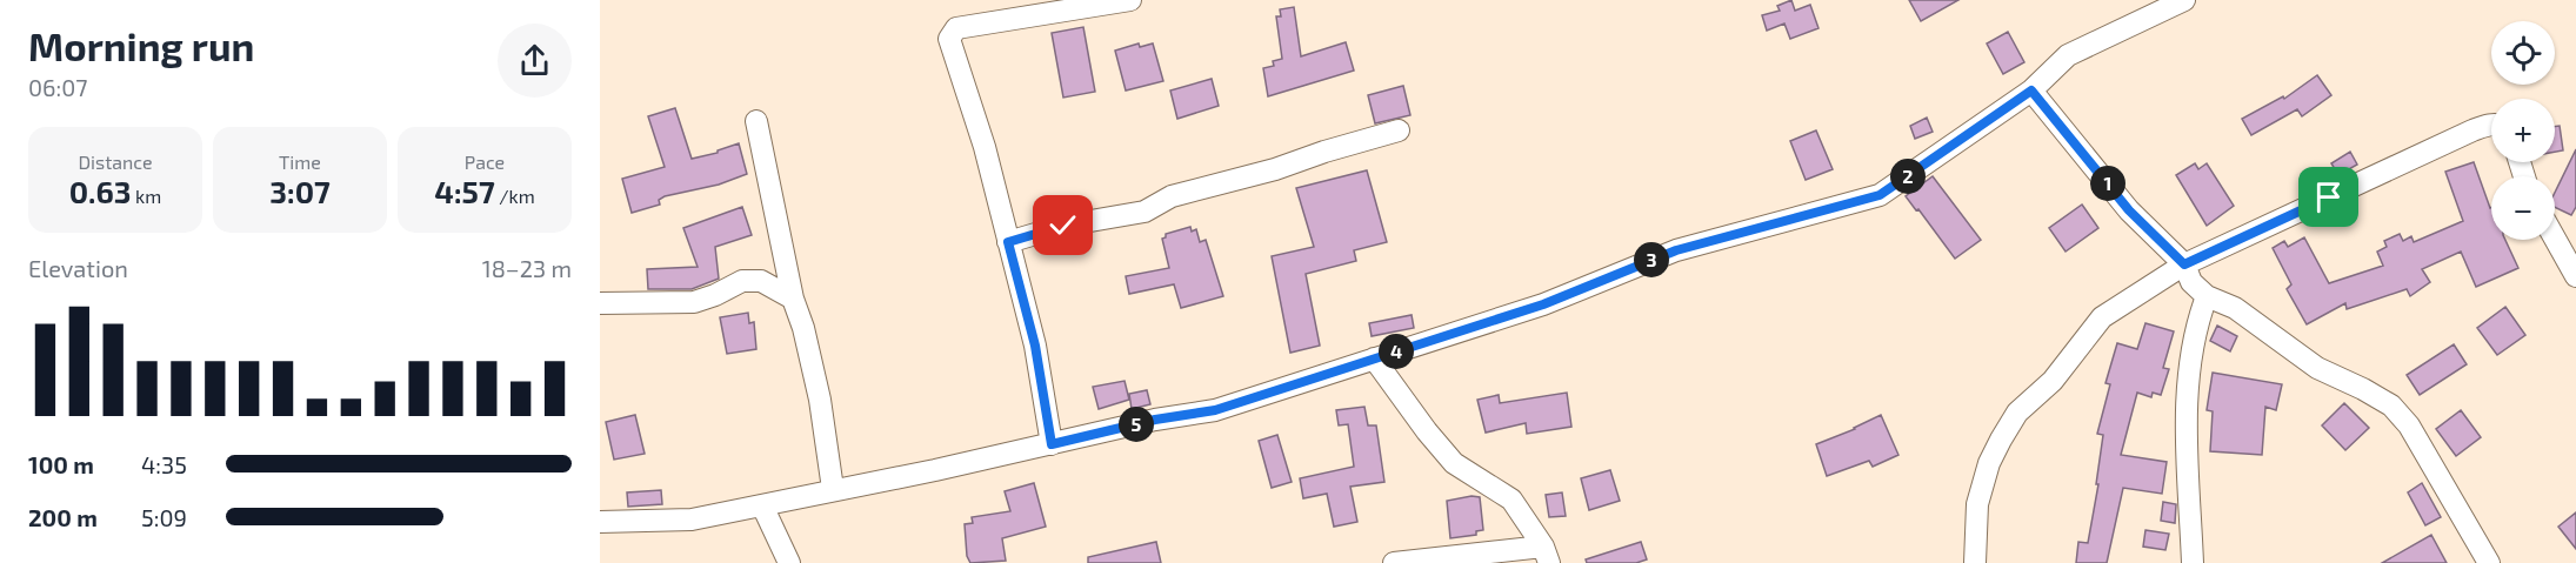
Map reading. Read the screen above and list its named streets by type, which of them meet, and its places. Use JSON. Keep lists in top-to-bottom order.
{
  "page": {
    "heading": ["Morning run", "06:07"],
    "map_buttons": ["+", "−"],
    "stats": [
      ["Distance", "0.63 km"],
      ["Time", "3:07"],
      ["Pace", "4:57 /km"]
    ],
    "pins": [
      "2",
      "1",
      "3",
      "4",
      "5"
    ],
    "chart": ["Elevation", "18–23 m"],
    "list": [
      {
        "name": "100 m",
        "note": "4:35"
      },
      {
        "name": "200 m",
        "note": "5:09"
      }
    ]
  }
}
